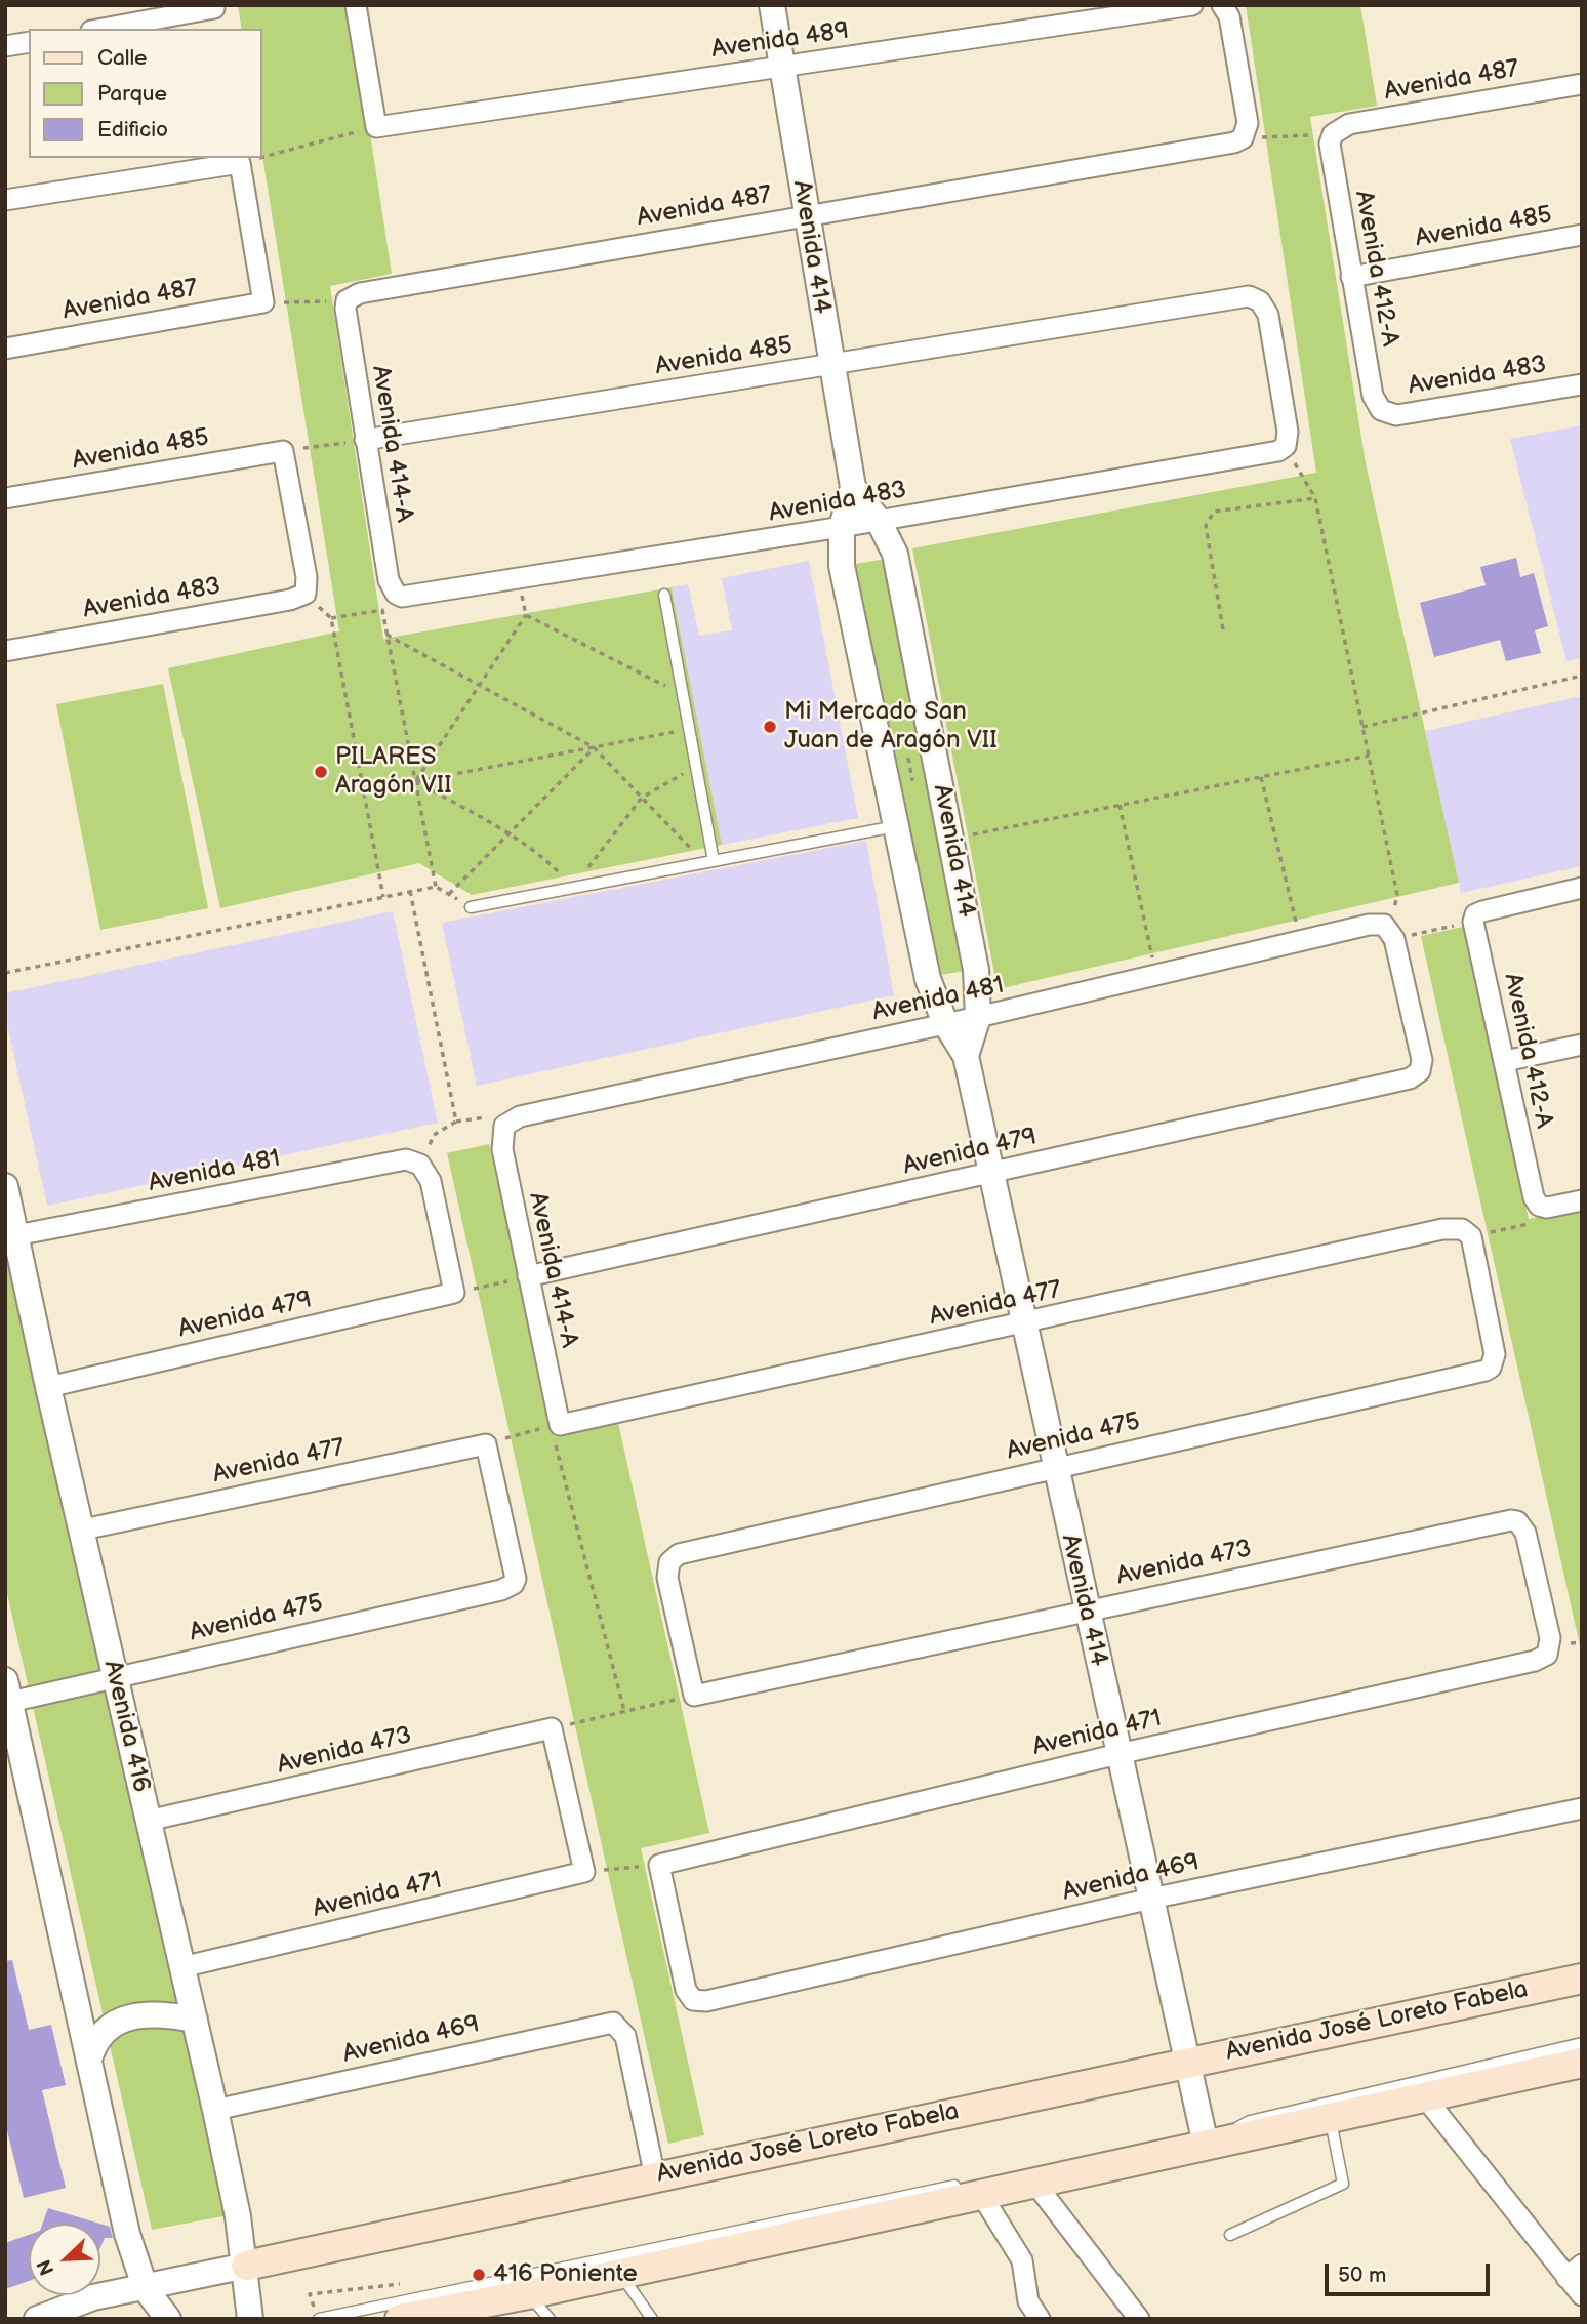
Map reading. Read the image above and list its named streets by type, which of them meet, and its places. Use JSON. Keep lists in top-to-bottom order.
{
  "streets": {
    "main road": ["Avenida José Loreto Fabela"],
    "street": [
      "Avenida 489",
      "Avenida 487",
      "Avenida 485",
      "Avenida 414",
      "Avenida 412-A",
      "Avenida 483",
      "Avenida 414-A",
      "Avenida 481",
      "Avenida 479",
      "Avenida 477",
      "Avenida 475",
      "Avenida 473",
      "Avenida 416",
      "Avenida 471",
      "Avenida 469"
    ]
  },
  "crossings": [
    ["Avenida 489", "Avenida 414"],
    ["Avenida 487", "Avenida 414"],
    ["Avenida 487", "Avenida 412-A"],
    ["Avenida 487", "Avenida 414-A"],
    ["Avenida 485", "Avenida 414"],
    ["Avenida 485", "Avenida 412-A"],
    ["Avenida 485", "Avenida 483"],
    ["Avenida 485", "Avenida 414-A"],
    ["Avenida 414", "Avenida 483"],
    ["Avenida 414", "Avenida 481"],
    ["Avenida 414", "Avenida 479"],
    ["Avenida 414", "Avenida 477"],
    ["Avenida 414", "Avenida 475"],
    ["Avenida 414", "Avenida 473"],
    ["Avenida 414", "Avenida 471"],
    ["Avenida 414", "Avenida 469"],
    ["Avenida 414", "Avenida José Loreto Fabela"],
    ["Avenida 412-A", "Avenida 483"],
    ["Avenida 483", "Avenida 414-A"],
    ["Avenida 414-A", "Avenida 481"],
    ["Avenida 414-A", "Avenida 479"],
    ["Avenida 414-A", "Avenida 477"],
    ["Avenida 481", "Avenida 479"],
    ["Avenida 481", "Avenida 416"],
    ["Avenida 479", "Avenida 416"],
    ["Avenida 477", "Avenida 475"],
    ["Avenida 477", "Avenida 416"],
    ["Avenida 475", "Avenida 473"],
    ["Avenida 475", "Avenida 416"],
    ["Avenida 473", "Avenida 416"],
    ["Avenida 473", "Avenida 471"],
    ["Avenida 416", "Avenida 471"],
    ["Avenida 416", "Avenida 469"],
    ["Avenida 416", "Avenida José Loreto Fabela"],
    ["Avenida 471", "Avenida 469"],
    ["Avenida 469", "Avenida José Loreto Fabela"]
  ],
  "places": ["Mi Mercado San Juan de Aragón VII", "PILARES Aragón VII", "416 Poniente"],
  "legend": ["Calle", "Parque", "Edificio"],
  "scale_bar": "50 m",
  "north": "bottom left"
}
